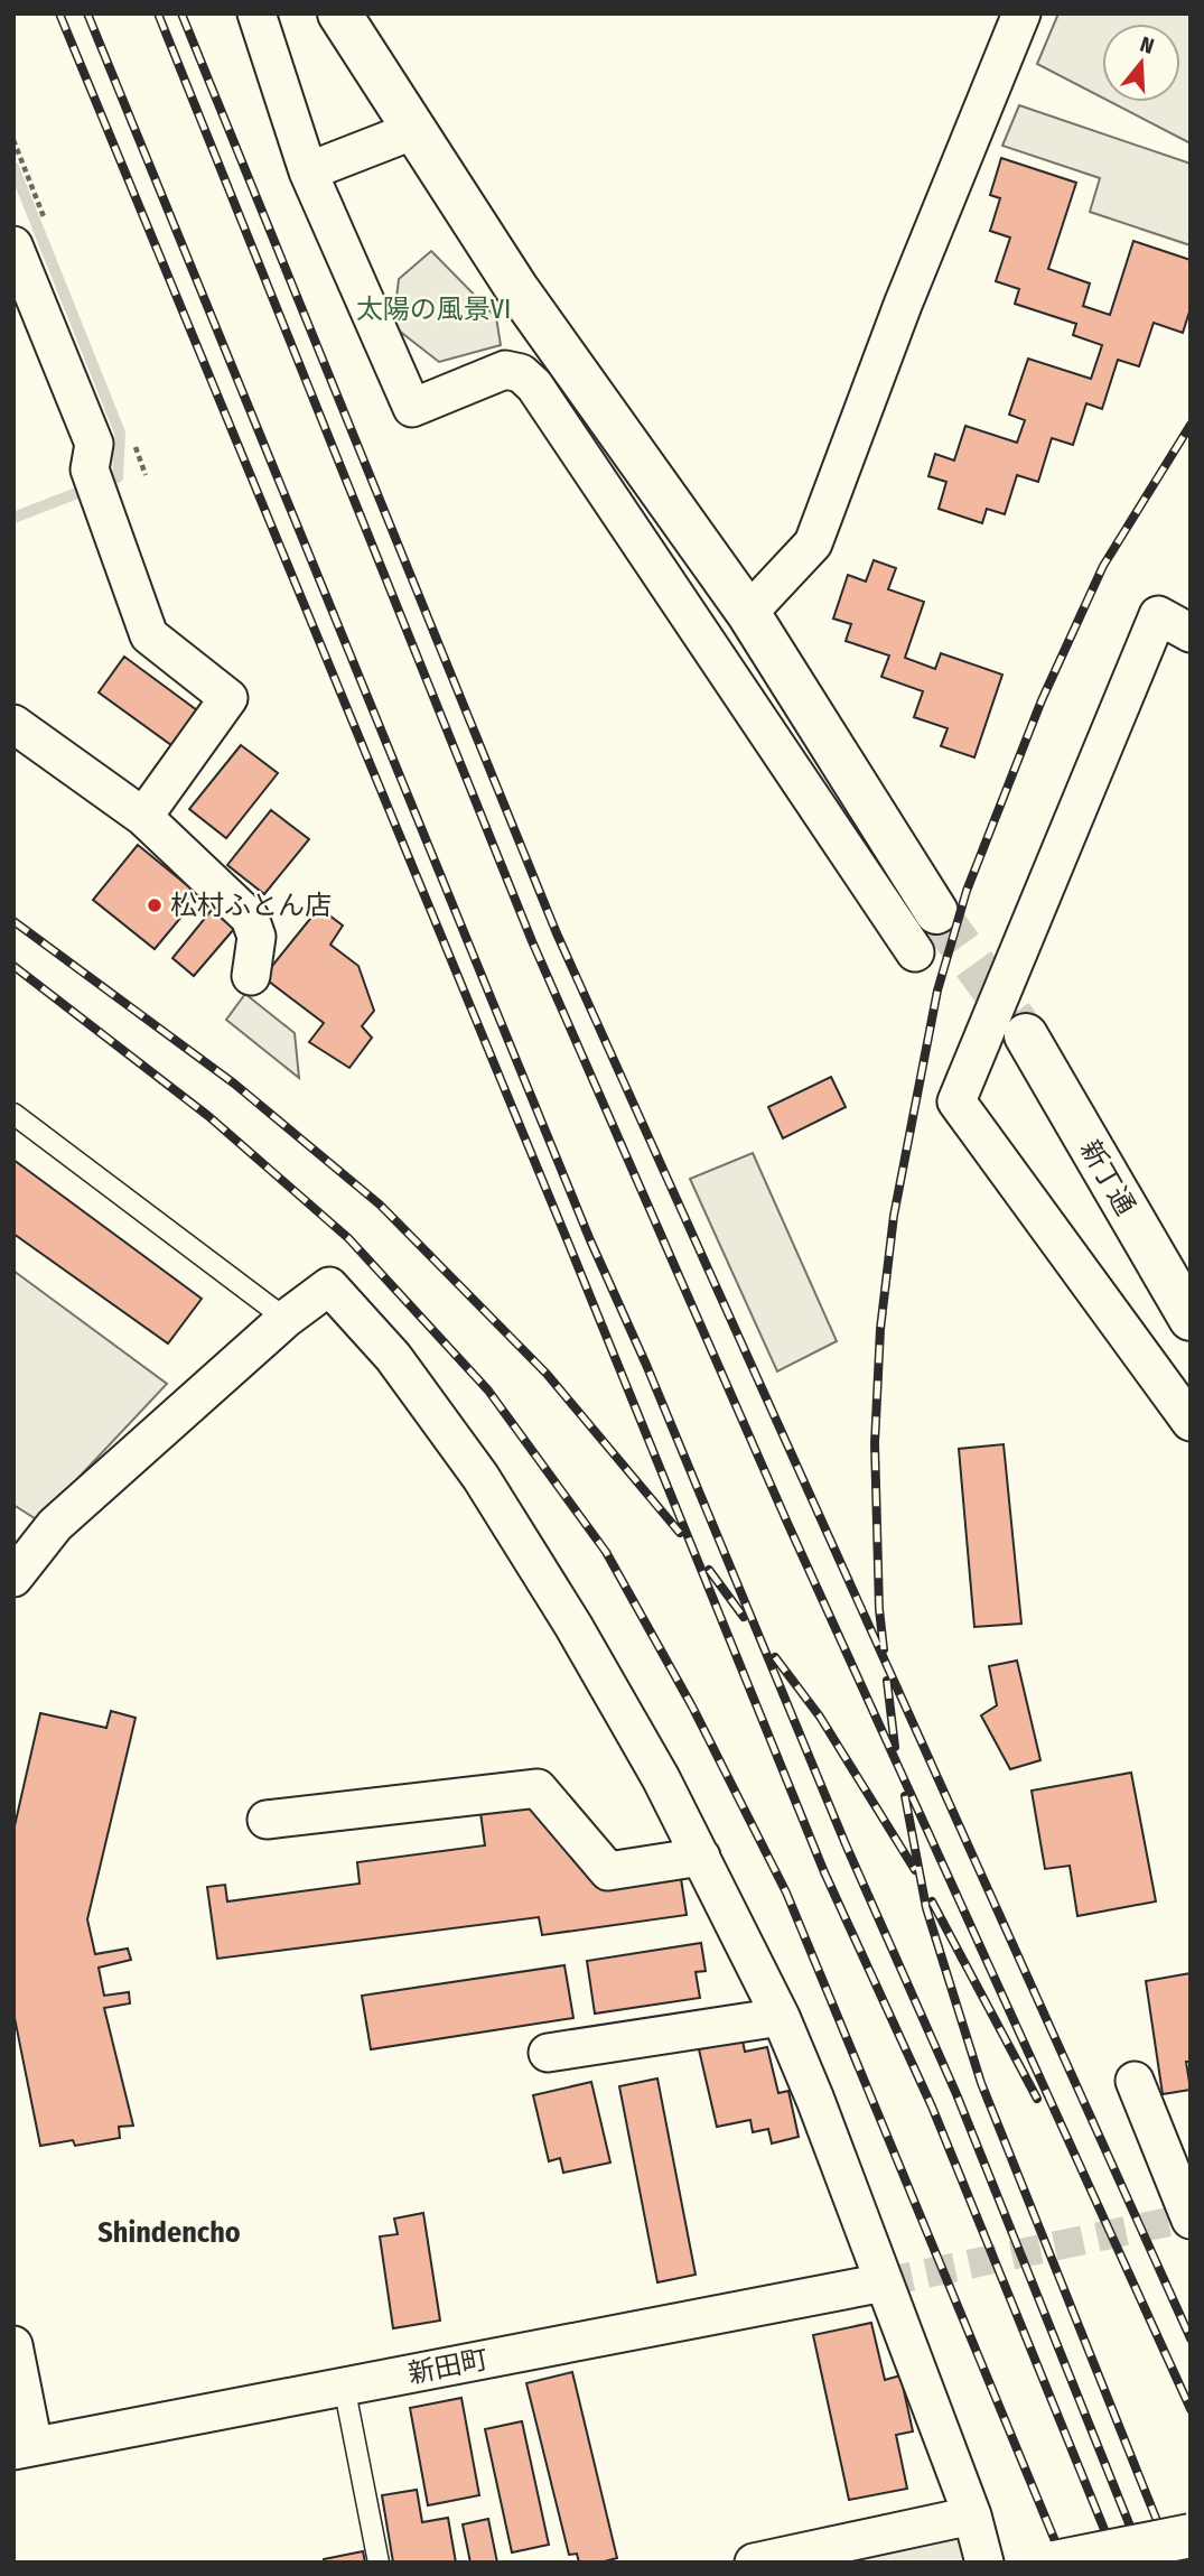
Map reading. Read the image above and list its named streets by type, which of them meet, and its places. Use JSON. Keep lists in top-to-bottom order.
{
  "streets": {
    "street": ["新丁通", "新田町"]
  },
  "districts": ["Shindencho"],
  "parks": ["太陽の風景VI"],
  "places": ["松村ふとん店"],
  "north": "top"
}
